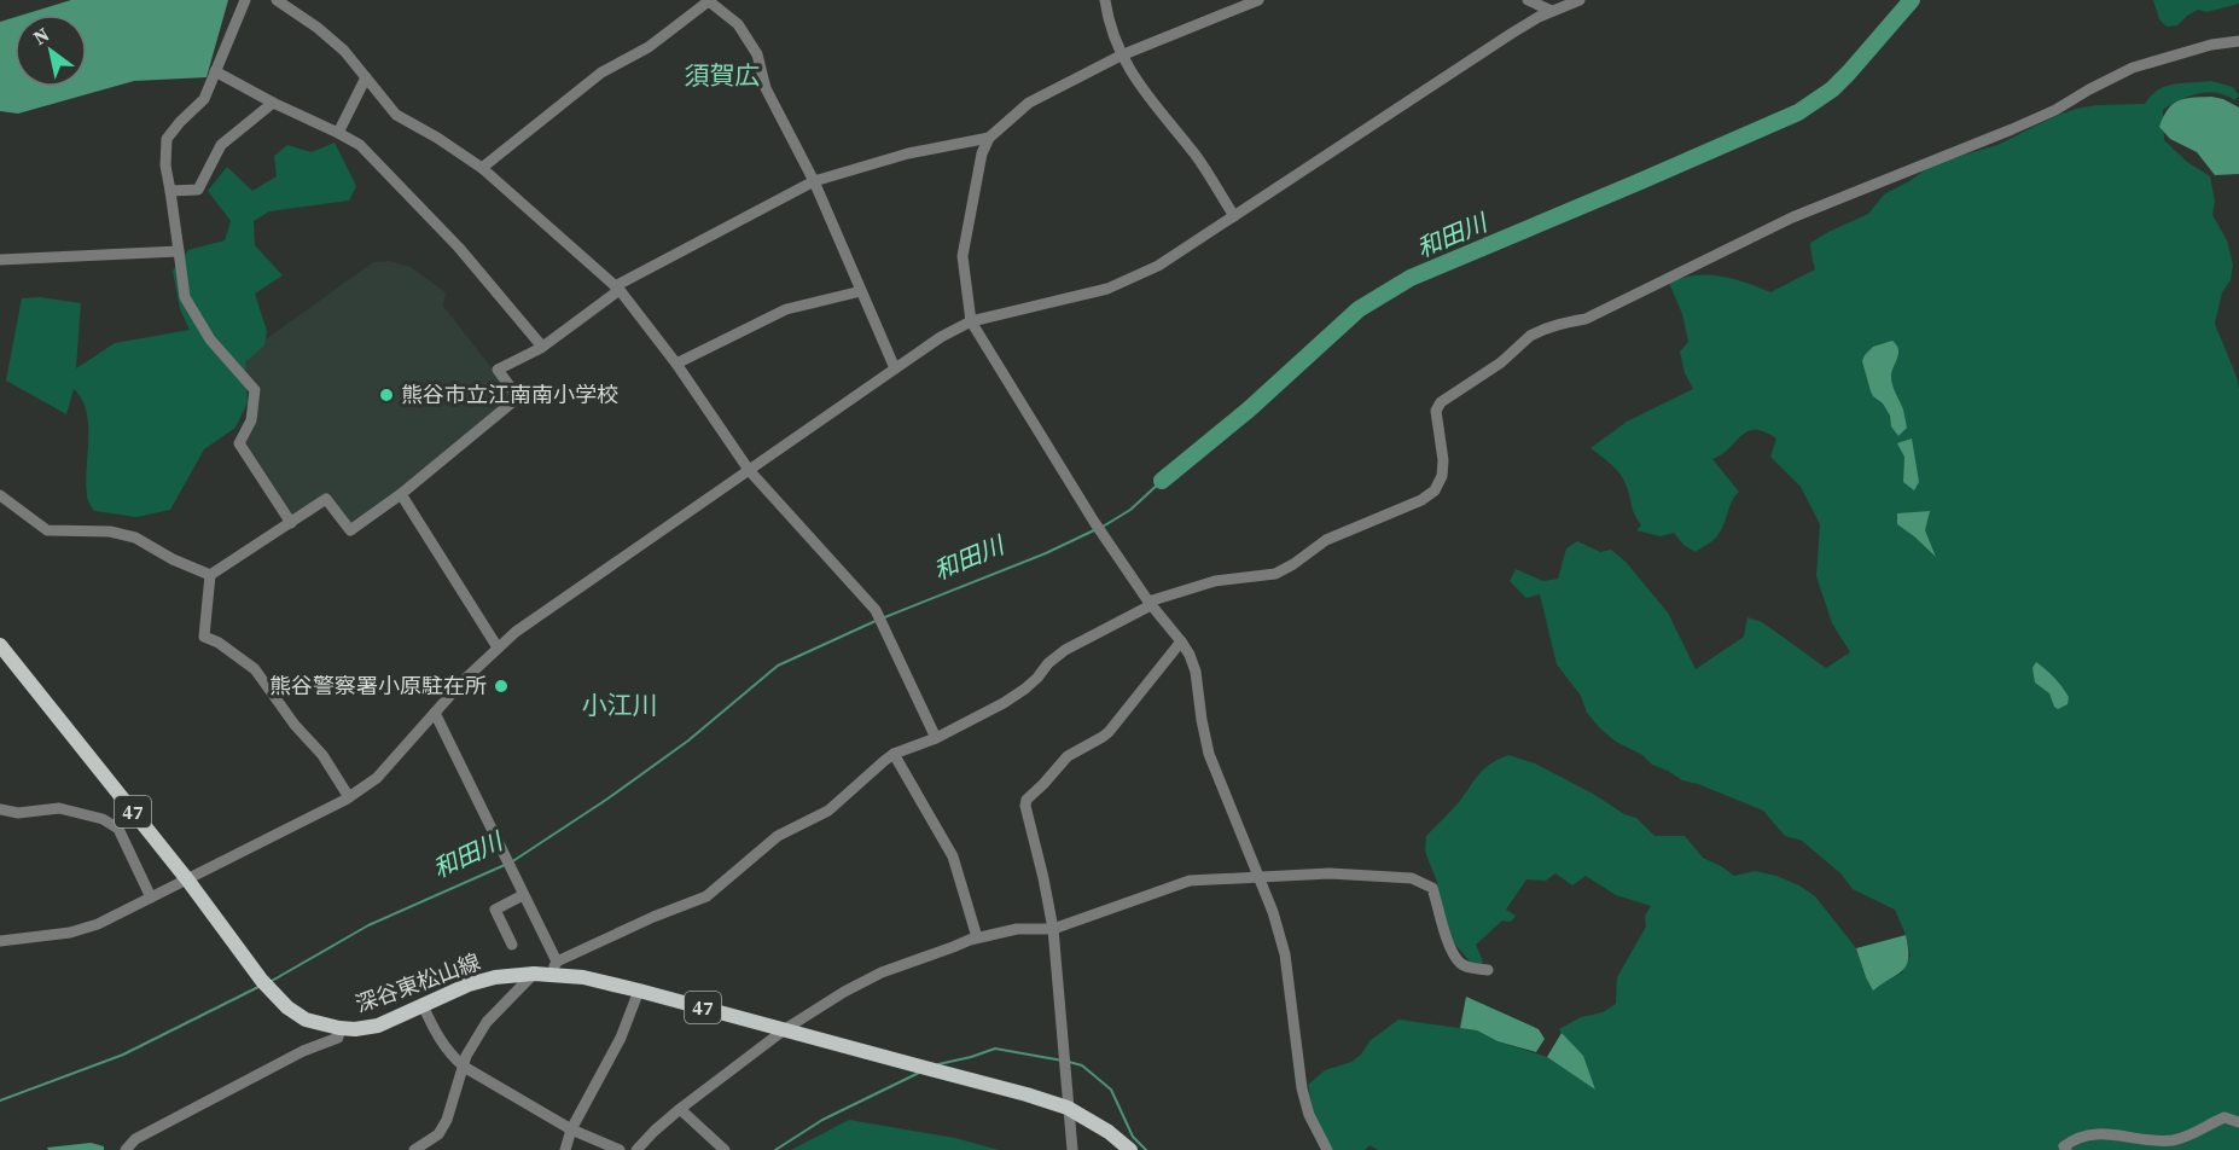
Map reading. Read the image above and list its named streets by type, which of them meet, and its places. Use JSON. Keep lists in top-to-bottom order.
{
  "streets": {
    "main road": ["47", "深谷東松山線"]
  },
  "districts": ["須賀広", "小江川"],
  "water": ["和田川"],
  "places": ["熊谷市立江南南小学校", "熊谷警察署小原駐在所"],
  "north": "top left"
}
